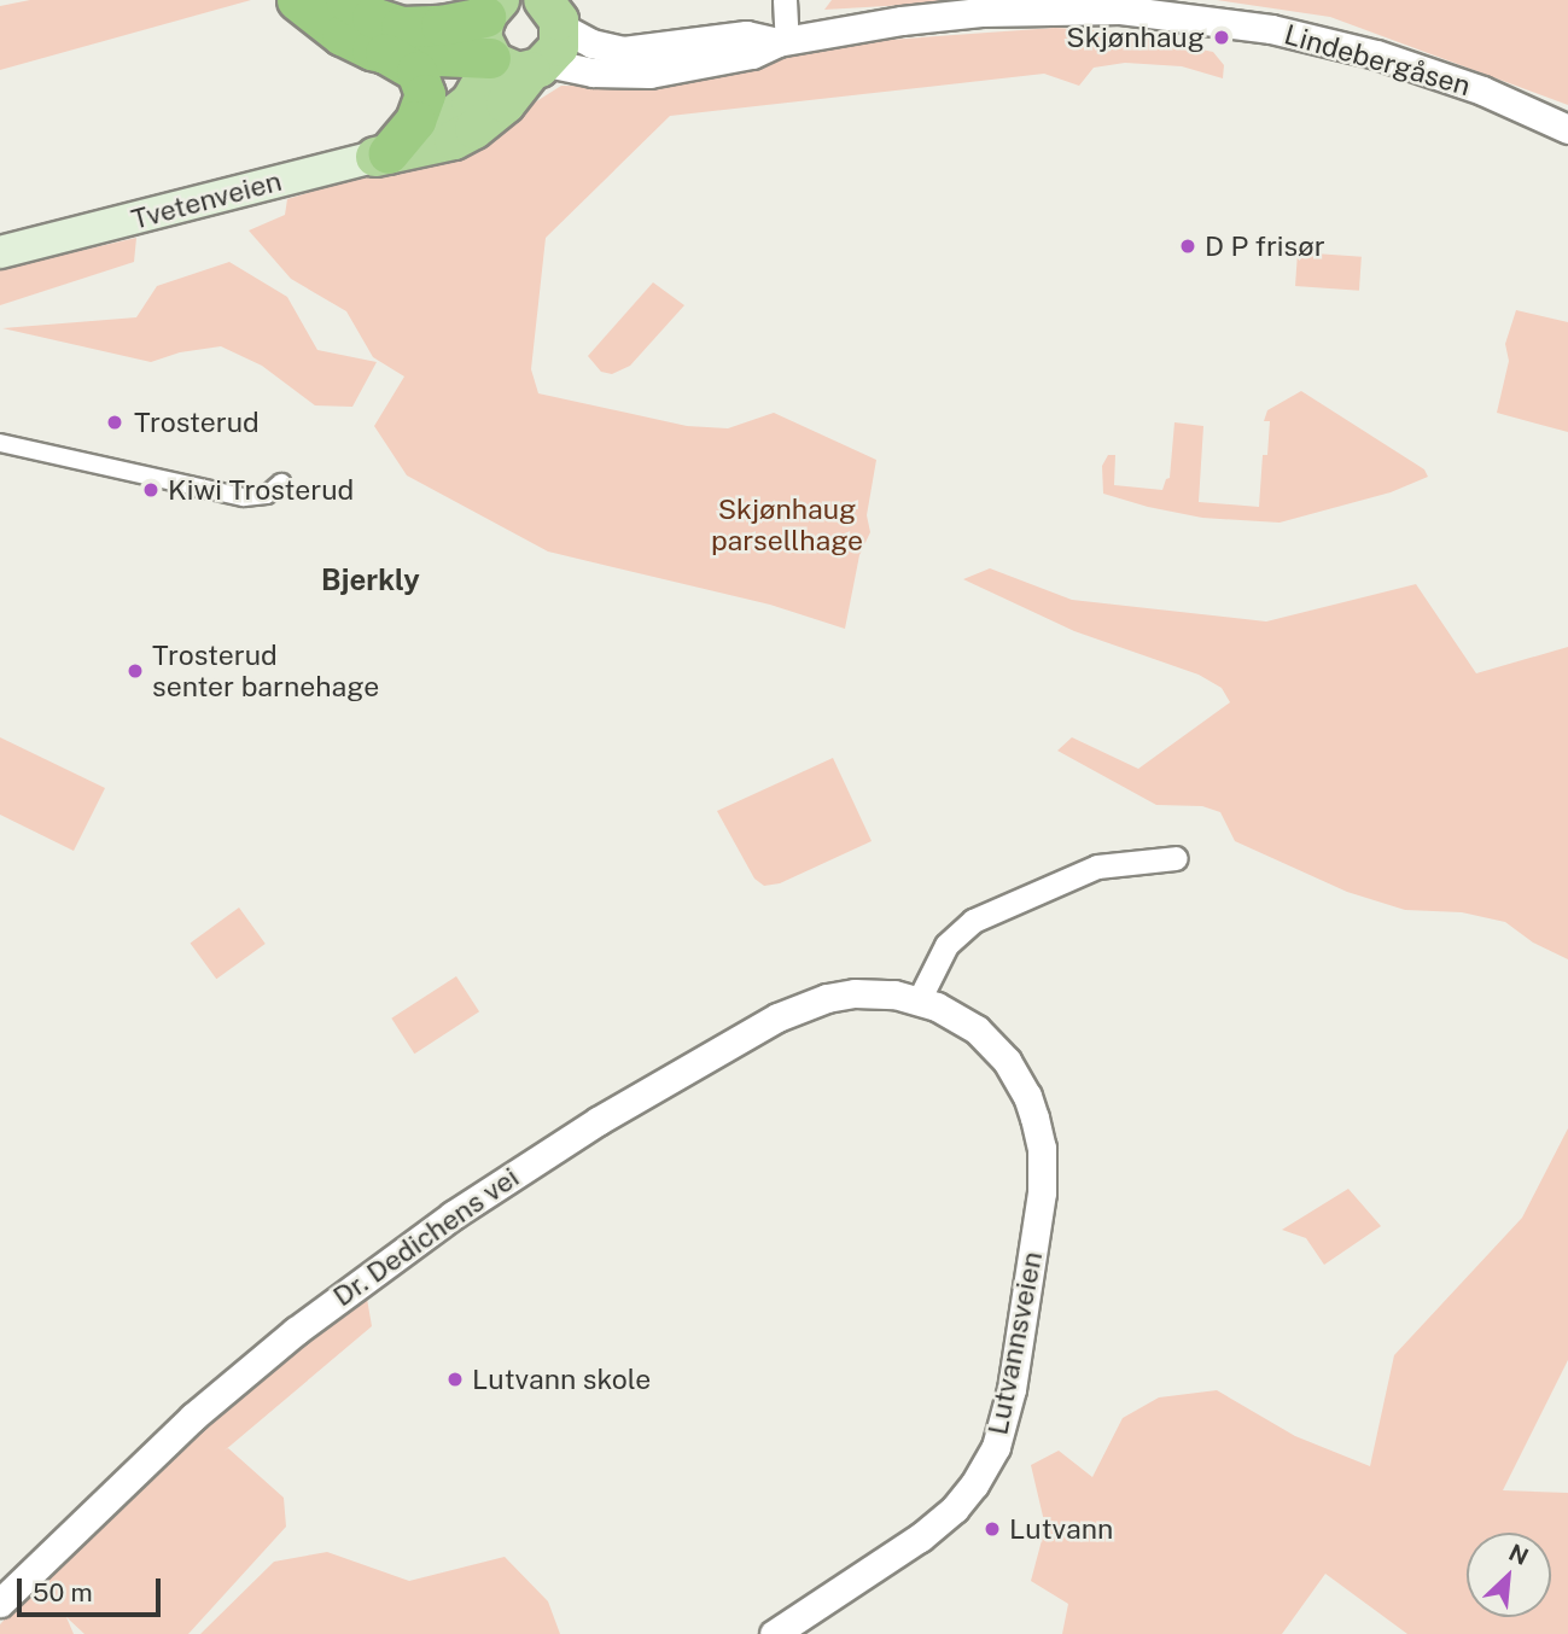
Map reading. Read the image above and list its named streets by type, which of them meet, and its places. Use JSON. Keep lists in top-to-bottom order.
{
  "streets": {
    "highway": ["Tvetenveien"],
    "street": ["Lindebergåsen", "Dr. Dedichens vei", "Lutvannsveien"]
  },
  "crossings": [
    ["Lindebergåsen", "Tvetenveien"],
    ["Dr. Dedichens vei", "Lutvannsveien"]
  ],
  "districts": ["Bjerkly"],
  "parks": ["Skjønhaug parsellhage"],
  "places": [
    "Skjønhaug",
    "D P frisør",
    "Trosterud",
    "Kiwi Trosterud",
    "Trosterud senter barnehage",
    "Lutvann skole",
    "Lutvann"
  ],
  "scale_bar": "50 m",
  "north": "top right"
}
